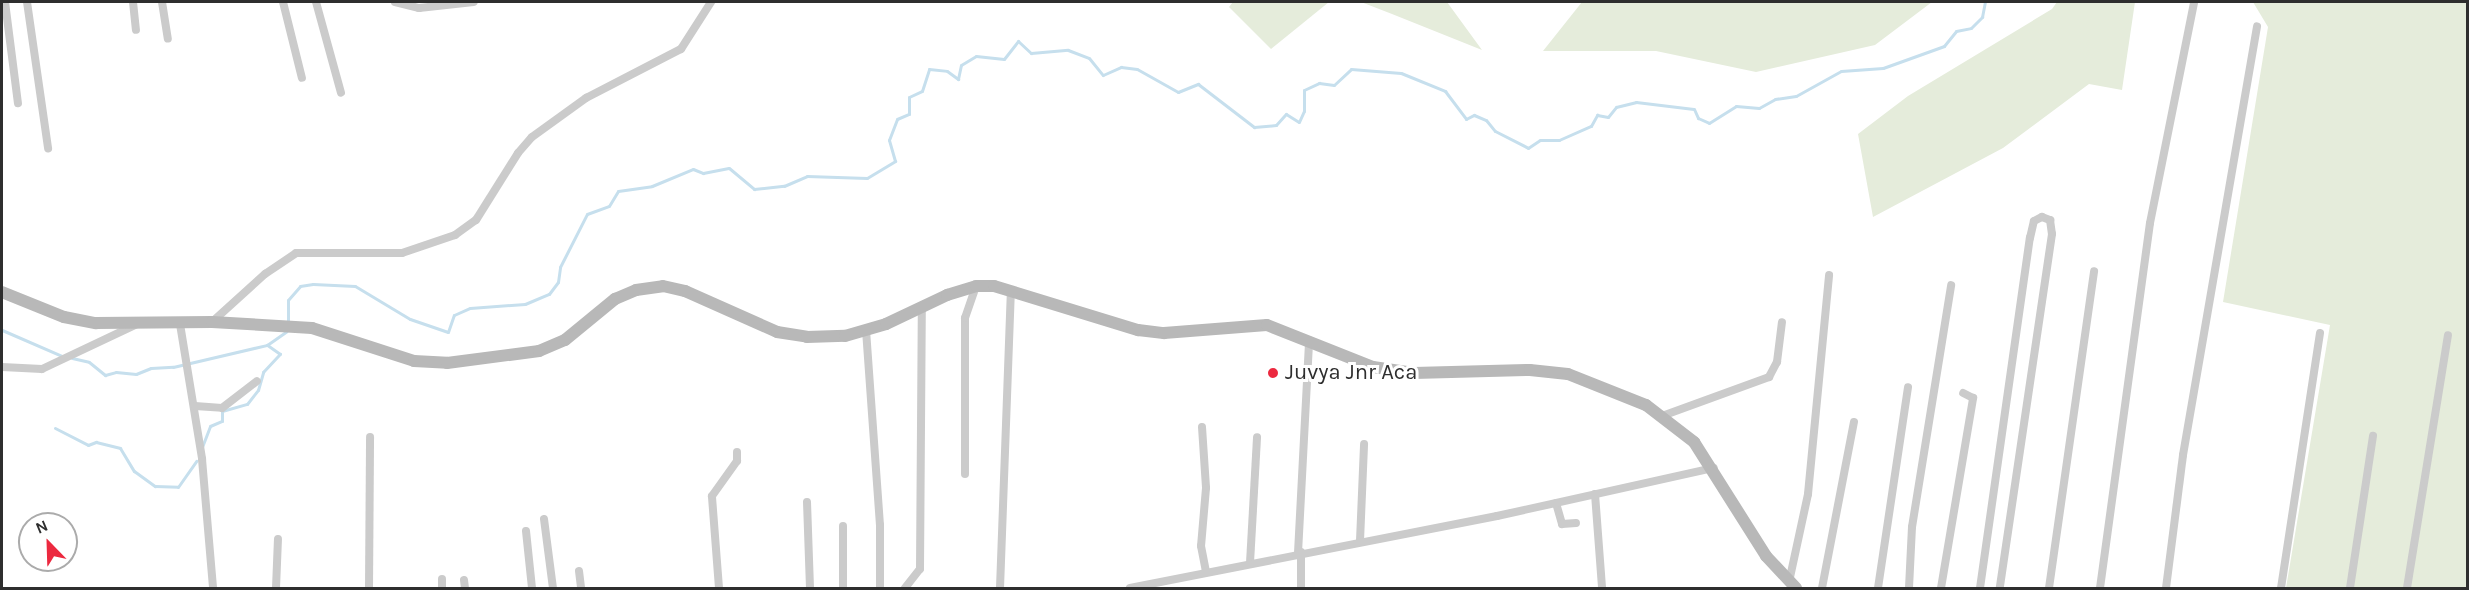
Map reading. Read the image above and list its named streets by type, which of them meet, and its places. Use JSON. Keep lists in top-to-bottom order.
{
  "places": ["Juvya Jnr Aca"],
  "north": "top left"
}
